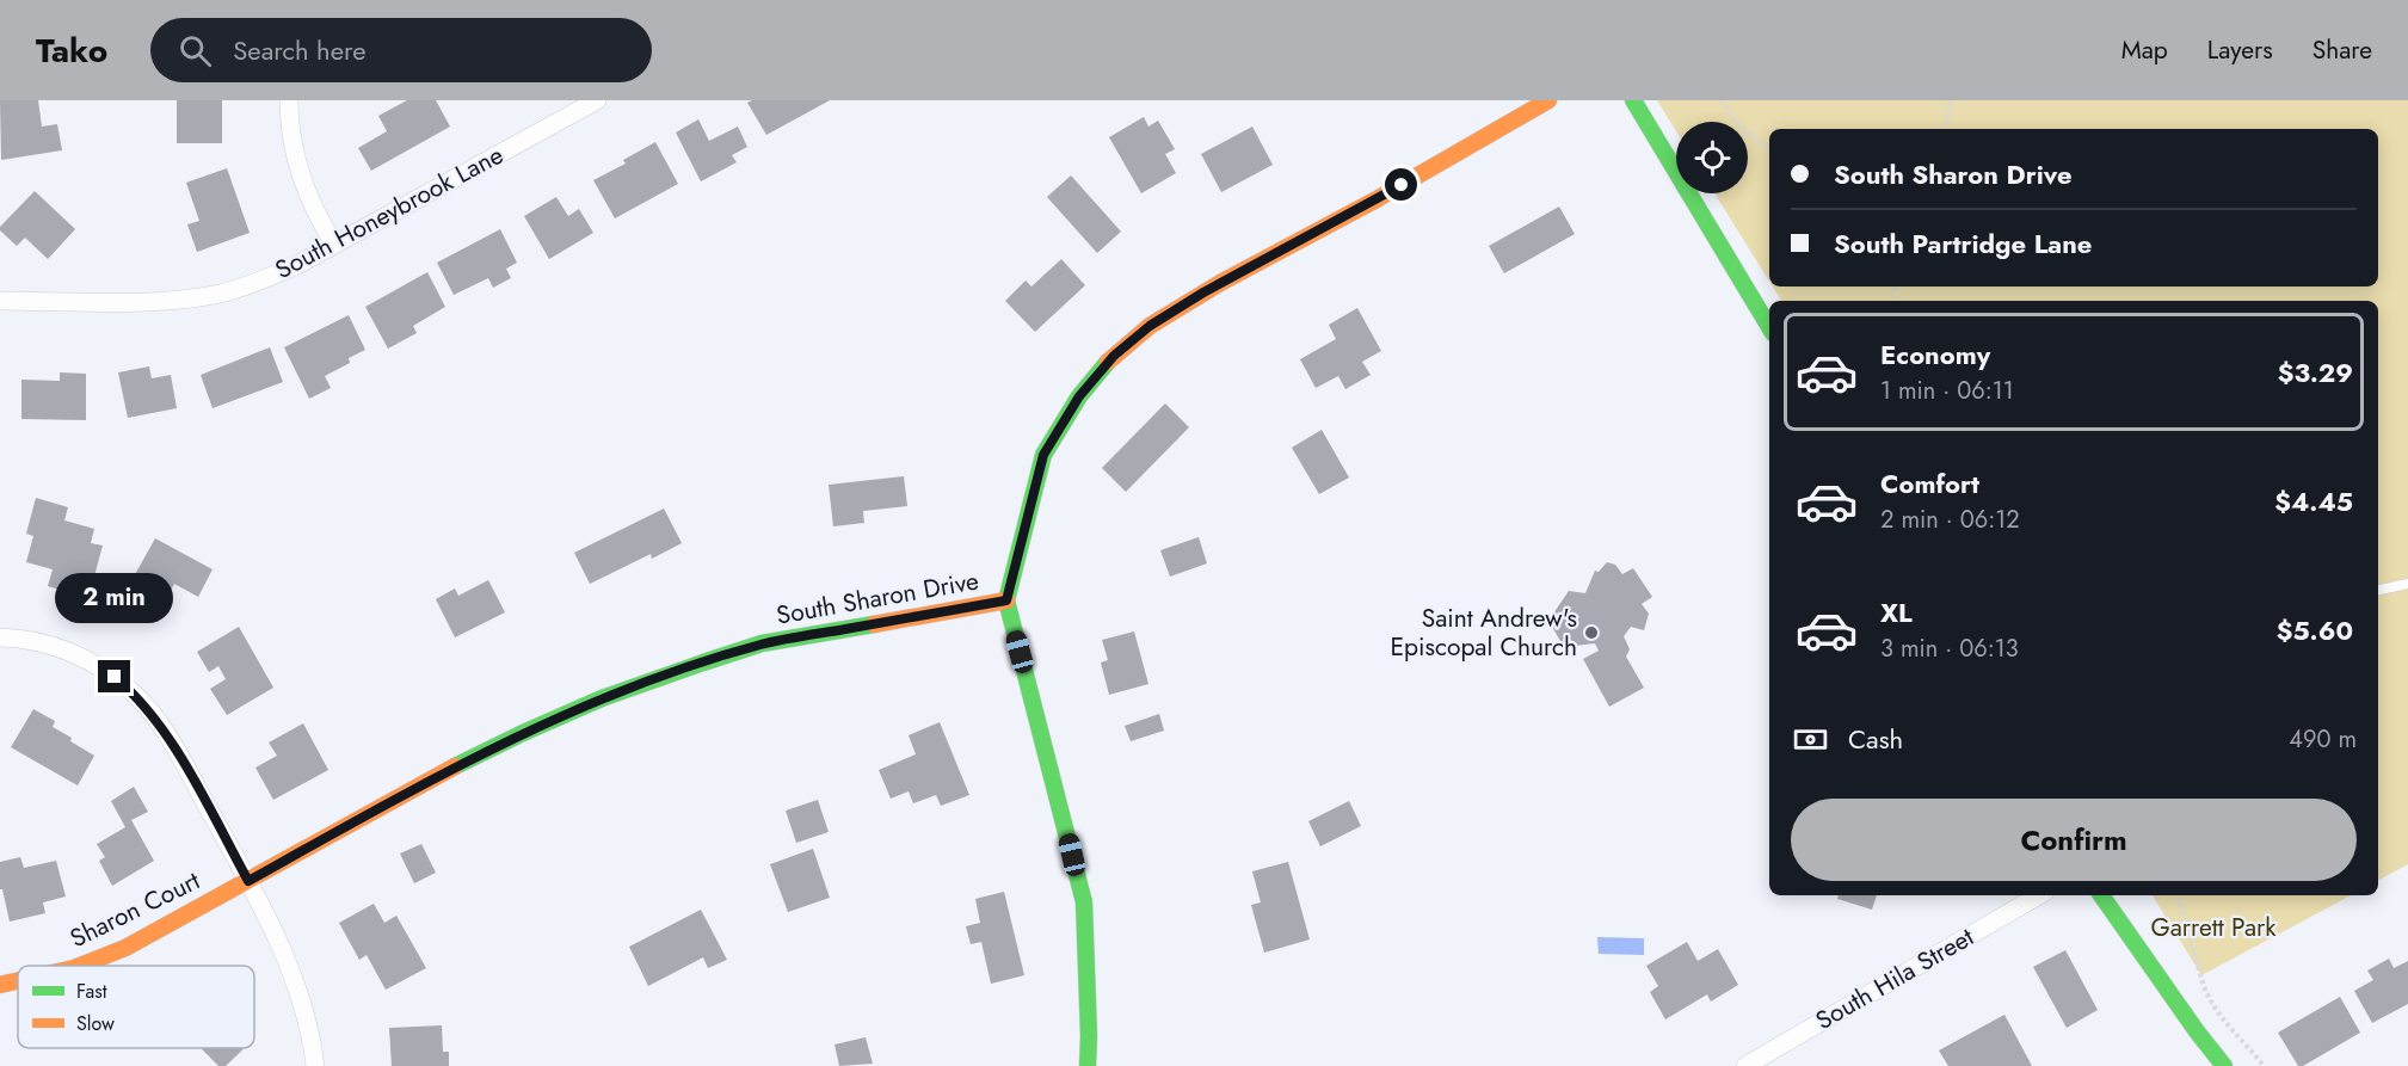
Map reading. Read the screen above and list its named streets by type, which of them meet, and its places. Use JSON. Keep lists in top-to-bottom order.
{
  "streets": {
    "street": [
      "South Honeybrook Lane",
      "South Sharon Drive",
      "Sharon Court",
      "South Hila Street"
    ]
  },
  "crossings": [
    ["South Sharon Drive", "Sharon Court"]
  ],
  "parks": ["Garrett Park"],
  "places": ["Saint Andrew's Episcopal Church"],
  "legend": ["Fast", "Slow"],
  "page": {
    "header": "Tako",
    "search": "Search here",
    "nav": ["Map", "Layers", "Share"],
    "banner": ["South Sharon Drive", "South Partridge Lane"],
    "list": [
      {
        "name": "Economy",
        "note": "1 min · 06:11",
        "value": "$3.29"
      },
      {
        "name": "Comfort",
        "note": "2 min · 06:12",
        "value": "$4.45"
      },
      {
        "name": "XL",
        "note": "3 min · 06:13",
        "value": "$5.60"
      }
    ],
    "bubble": "2 min",
    "pay": ["Cash", "490 m"],
    "buttons": "Confirm"
  }
}
